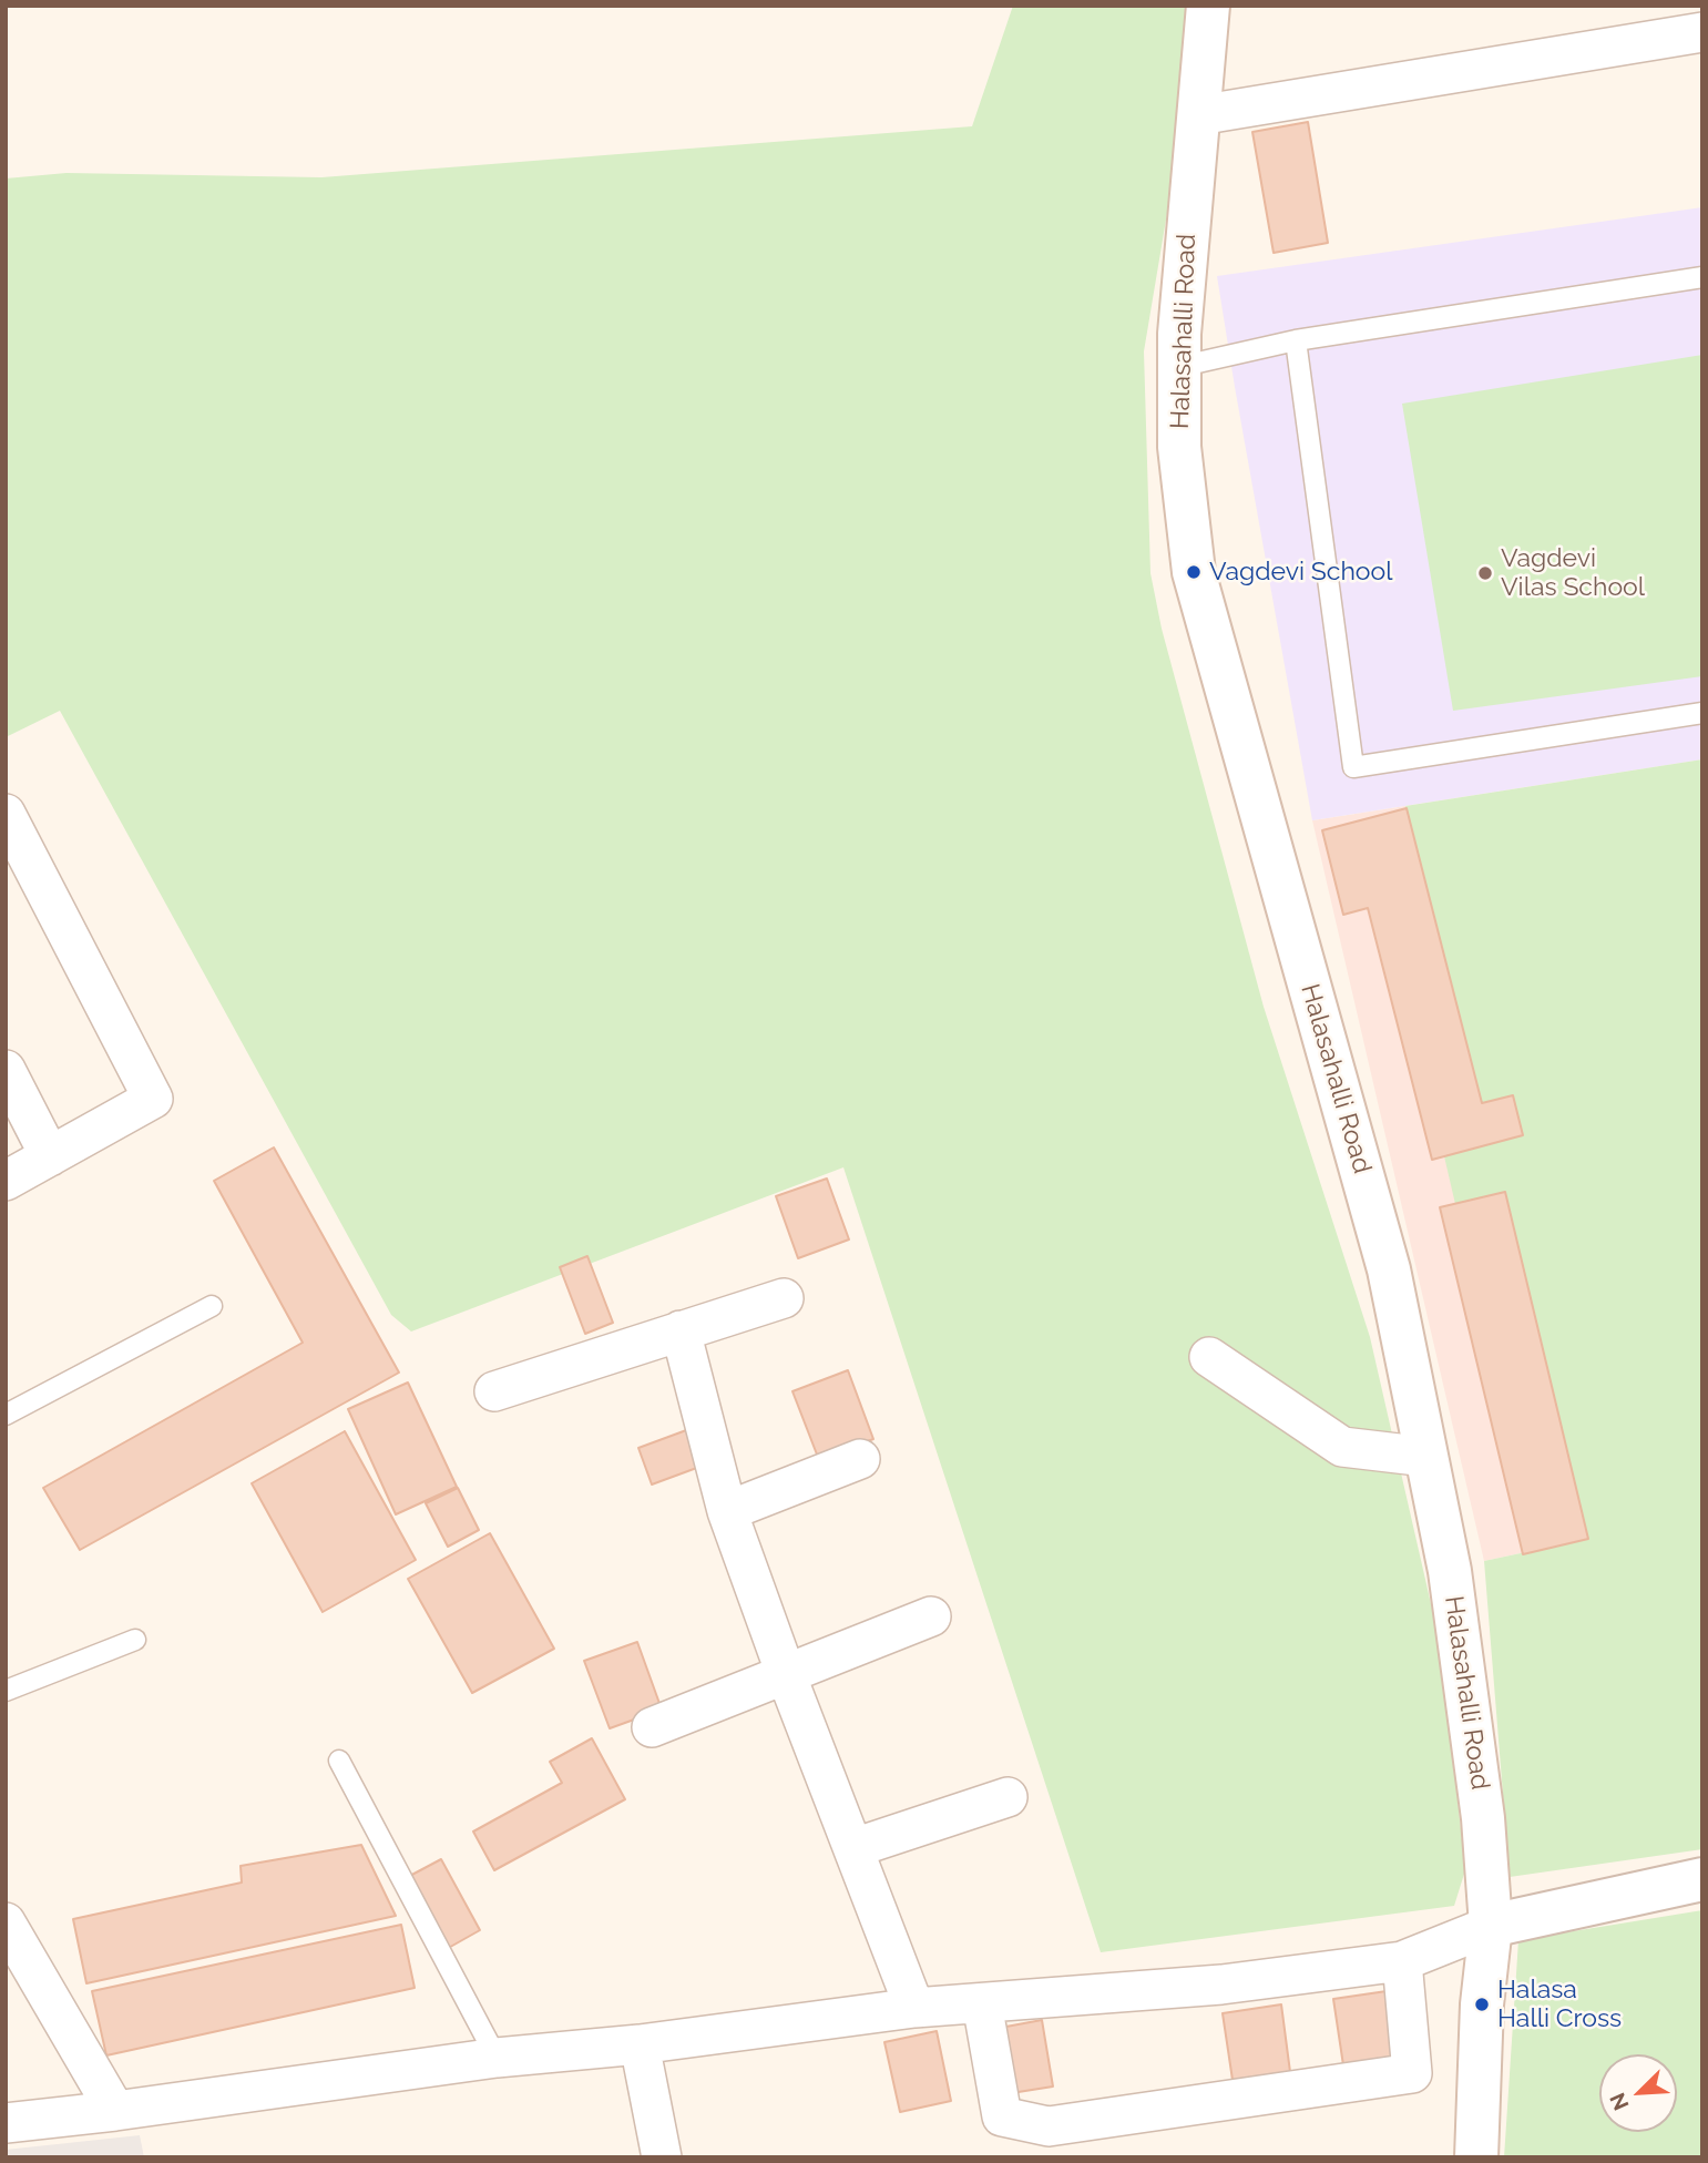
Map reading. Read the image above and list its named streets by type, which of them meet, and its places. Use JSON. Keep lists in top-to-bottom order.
{
  "streets": {
    "main road": ["Halasahalli Road"]
  },
  "places": ["Vagdevi School", "Vagdevi Vilas School", "Halasa Halli Cross"],
  "north": "bottom left"
}
